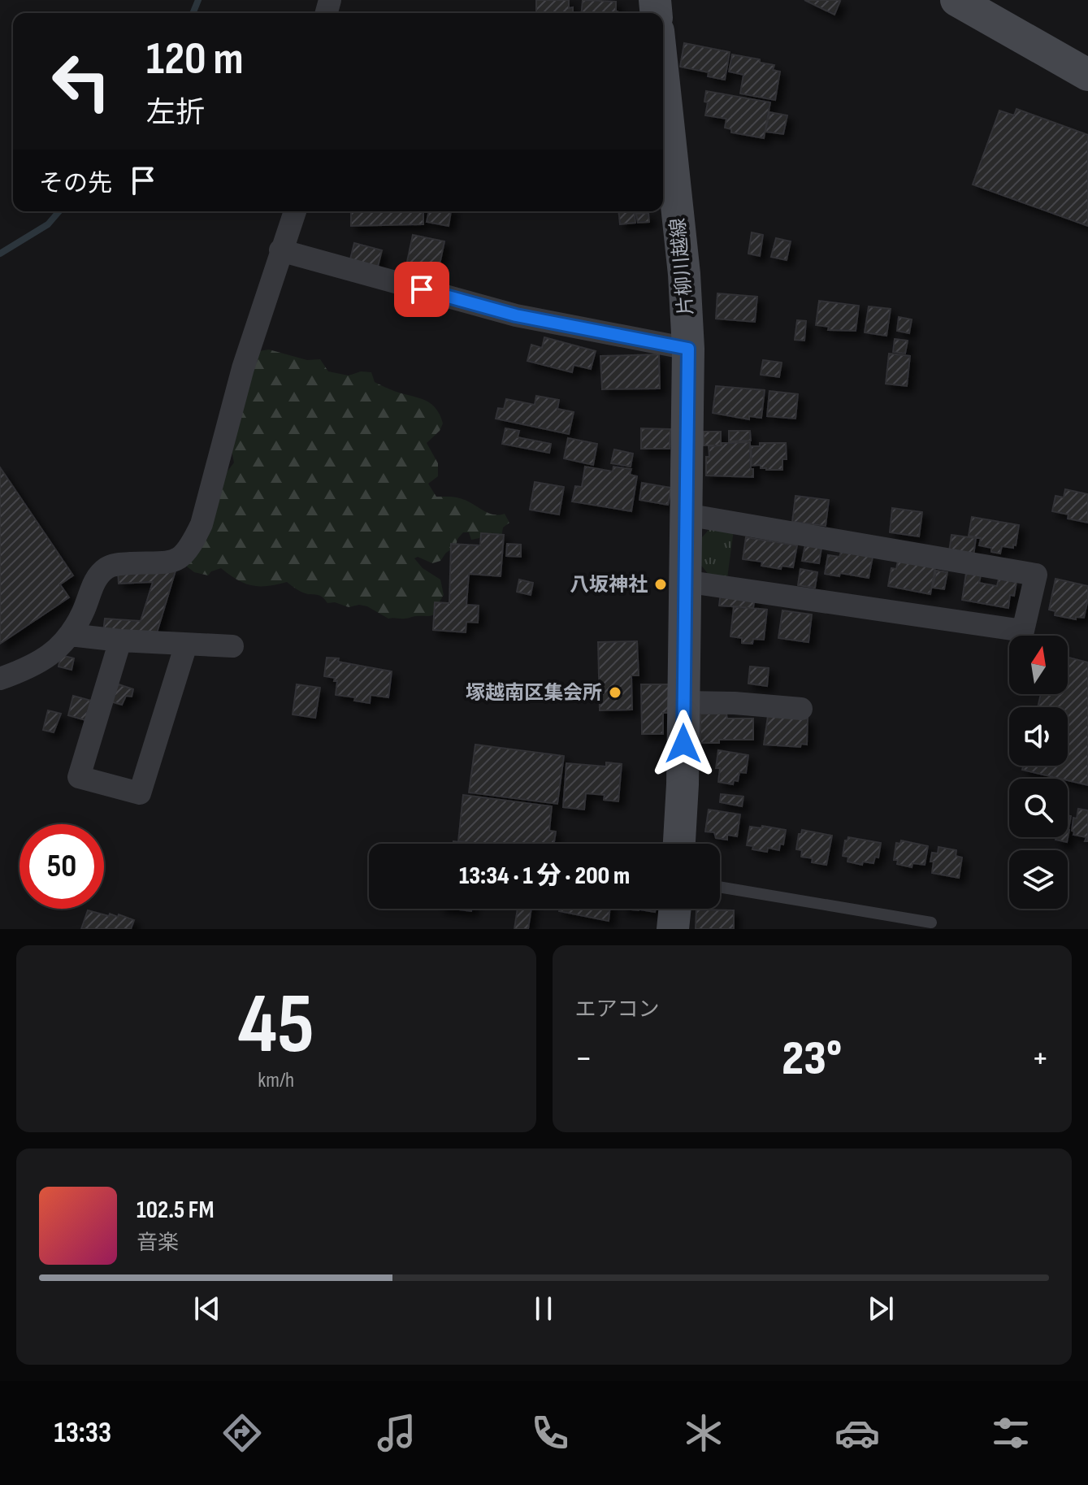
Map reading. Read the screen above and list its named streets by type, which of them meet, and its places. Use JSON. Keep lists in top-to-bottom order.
{
  "streets": {
    "main road": ["片柳川越線"]
  },
  "places": ["八坂神社", "塚越南区集会所"],
  "north": "top",
  "page": {
    "turn": ["120 m", "左折"],
    "then": "その先",
    "limit": "50",
    "trip": "13:34 · 1 分 · 200 m",
    "tile": [
      ["45", "km/h"],
      "エアコン"
    ],
    "heat": ["−", "23°", "+"],
    "song": ["102.5 FM", "音楽"],
    "tabs": "13:33"
  }
}
